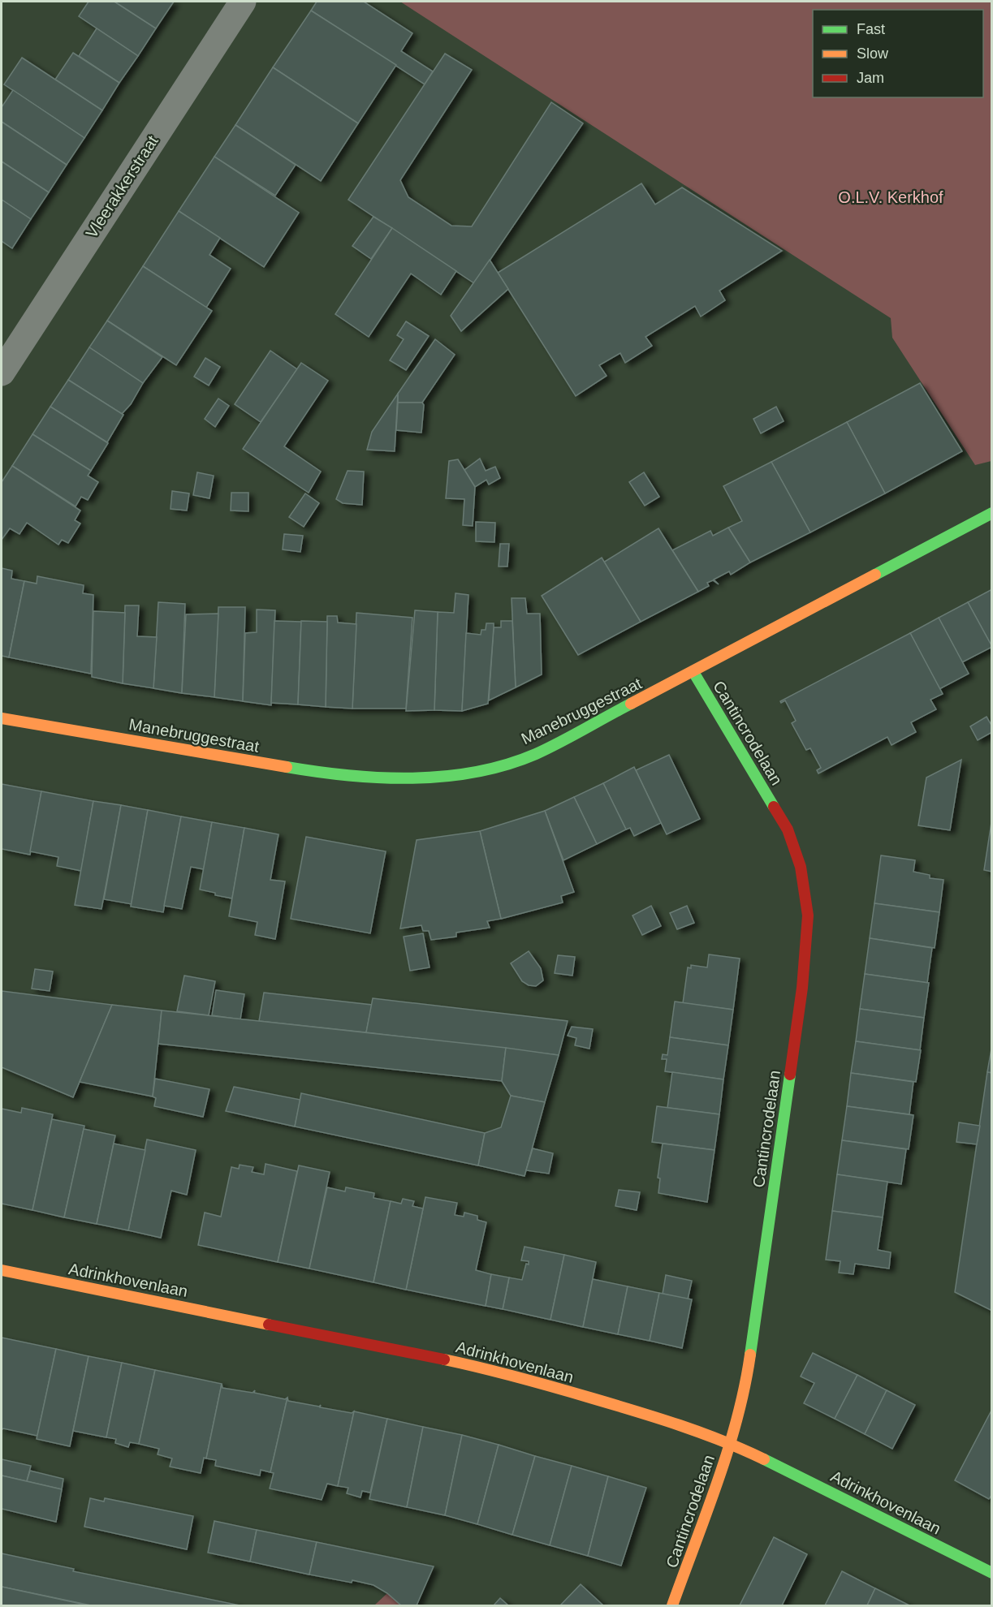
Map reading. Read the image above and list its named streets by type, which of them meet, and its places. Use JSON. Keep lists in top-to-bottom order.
{
  "streets": {
    "street": [
      "Vleerakkerstraat",
      "Manebruggestraat",
      "Cantincrodelaan",
      "Adrinkhovenlaan"
    ]
  },
  "crossings": [
    ["Manebruggestraat", "Cantincrodelaan"],
    ["Cantincrodelaan", "Adrinkhovenlaan"]
  ],
  "parks": ["O.L.V. Kerkhof"],
  "legend": ["Fast", "Slow", "Jam"]
}
